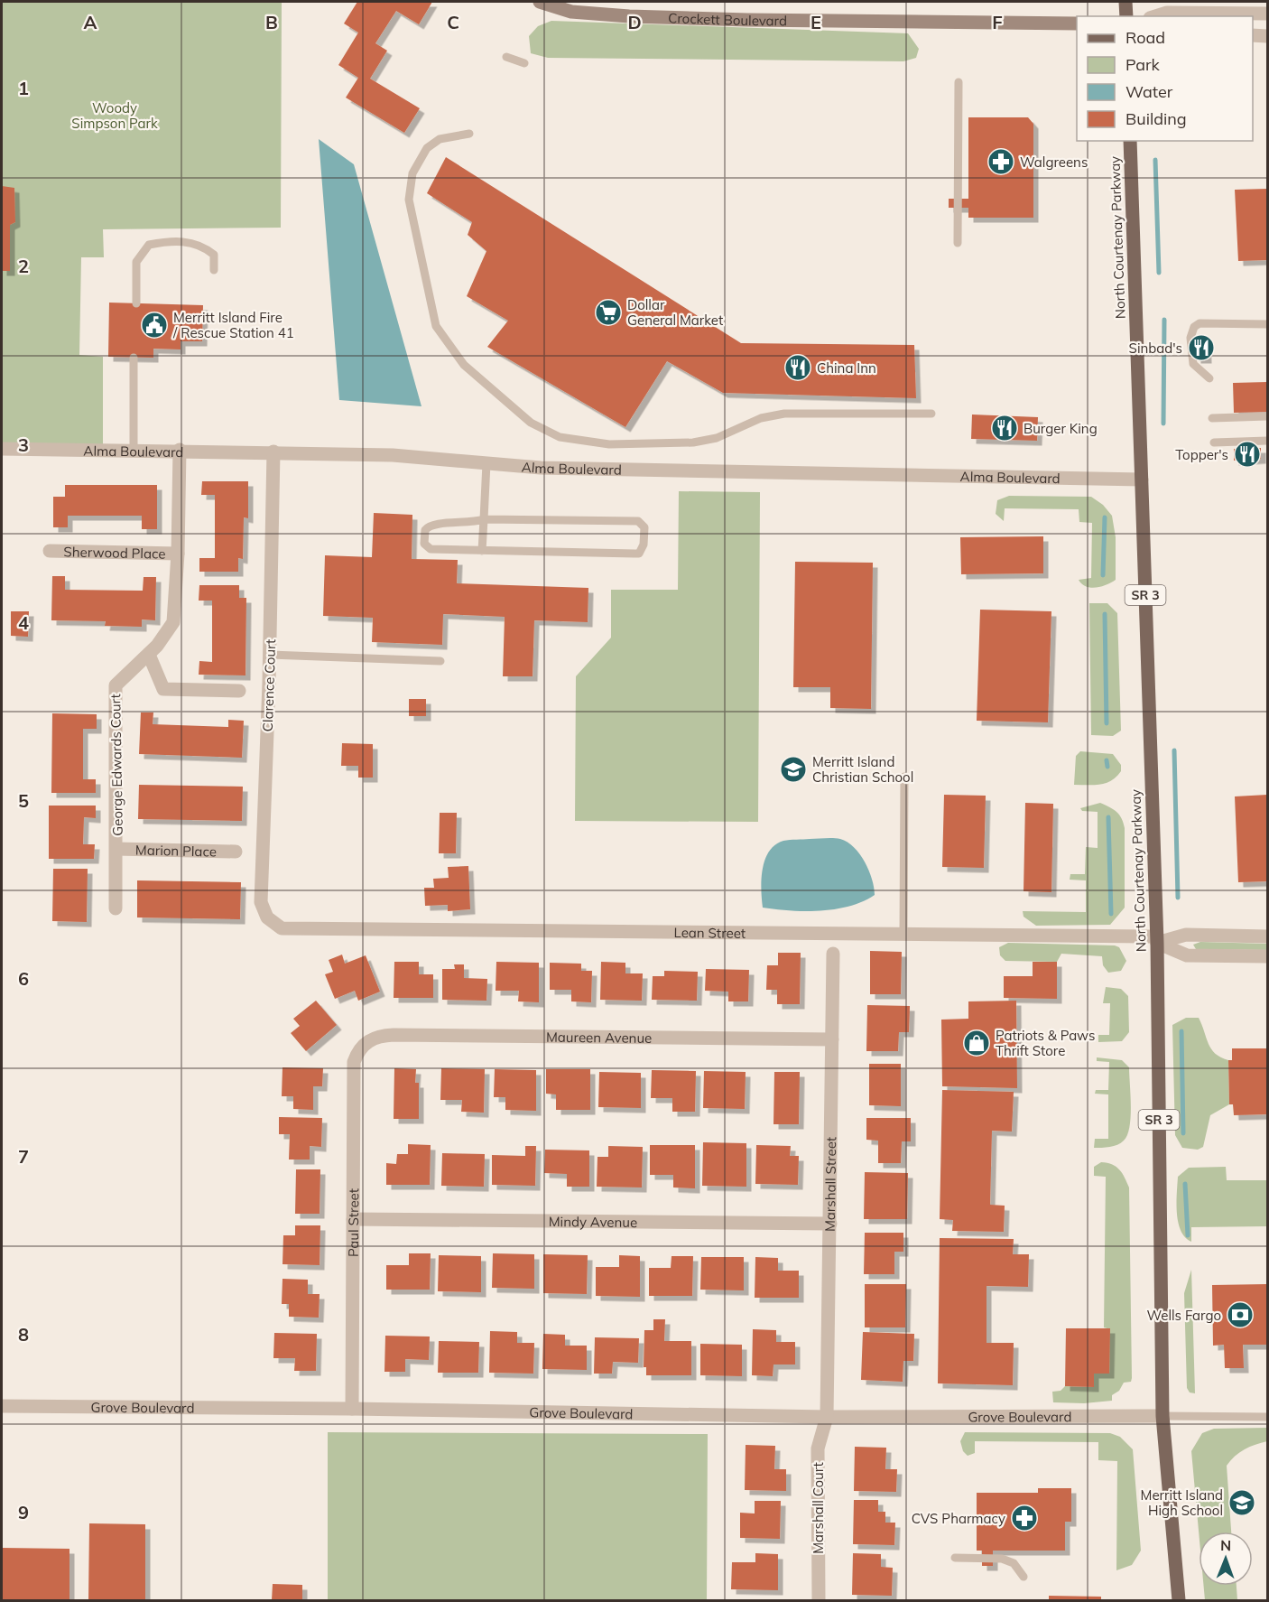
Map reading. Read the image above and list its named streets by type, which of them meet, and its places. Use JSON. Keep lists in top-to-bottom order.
{
  "streets": {
    "main road": ["North Courtenay Parkway", "SR 3"],
    "street": [
      "Crockett Boulevard",
      "Alma Boulevard",
      "Sherwood Place",
      "Clarence Court",
      "George Edwards Court",
      "Marion Place",
      "Lean Street",
      "Maureen Avenue",
      "Marshall Street",
      "Mindy Avenue",
      "Paul Street",
      "Grove Boulevard",
      "Marshall Court"
    ]
  },
  "crossings": [
    ["North Courtenay Parkway", "Alma Boulevard"],
    ["North Courtenay Parkway", "Lean Street"],
    ["North Courtenay Parkway", "Grove Boulevard"],
    ["Alma Boulevard", "Clarence Court"],
    ["Alma Boulevard", "George Edwards Court"],
    ["Sherwood Place", "George Edwards Court"],
    ["Clarence Court", "Lean Street"],
    ["George Edwards Court", "Marion Place"],
    ["Maureen Avenue", "Marshall Street"],
    ["Maureen Avenue", "Paul Street"],
    ["Marshall Street", "Mindy Avenue"],
    ["Marshall Street", "Grove Boulevard"],
    ["Marshall Street", "Marshall Court"],
    ["Mindy Avenue", "Paul Street"],
    ["Paul Street", "Grove Boulevard"],
    ["Grove Boulevard", "Marshall Court"]
  ],
  "parks": ["Woody Simpson Park"],
  "places": {
    "pharmacy": ["Walgreens", "CVS Pharmacy"],
    "supermarket": ["Dollar General Market"],
    "public building": ["Merritt Island Fire / Rescue Station 41"],
    "restaurant": [
      "Sinbad's",
      "China Inn",
      "Burger King",
      "Topper's"
    ],
    "school or university": ["Merritt Island Christian School", "Merritt Island High School"],
    "shop": ["Patriots & Paws Thrift Store"],
    "bank": ["Wells Fargo"]
  },
  "legend": [
    "Road",
    "Park",
    "Water",
    "Building"
  ],
  "north": "top",
  "grid": {
    "columns": [
      "A",
      "B",
      "C",
      "D",
      "E",
      "F"
    ],
    "rows": [
      "1",
      "2",
      "3",
      "4",
      "5",
      "6",
      "7",
      "8",
      "9"
    ]
  }
}
